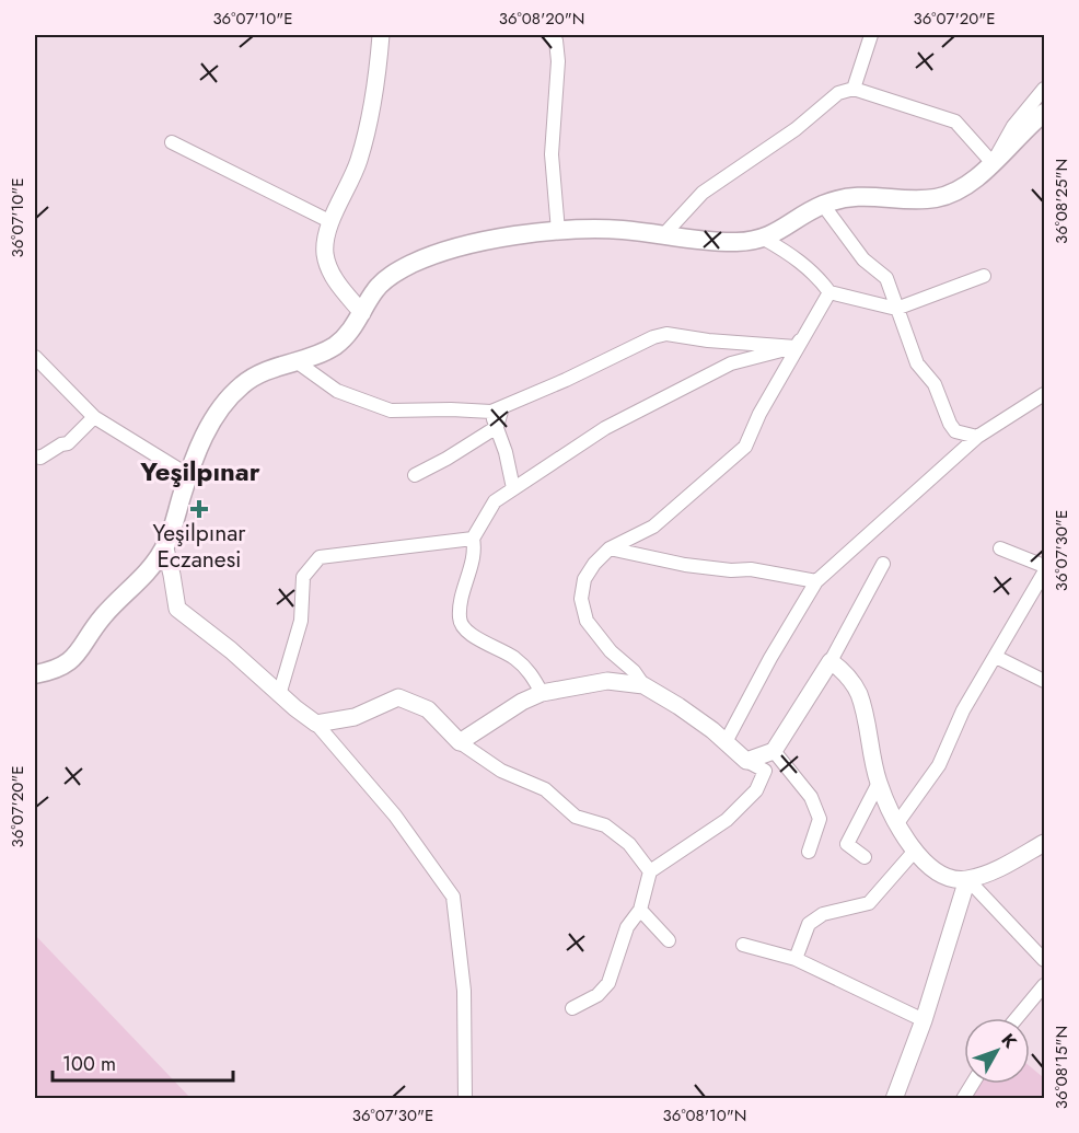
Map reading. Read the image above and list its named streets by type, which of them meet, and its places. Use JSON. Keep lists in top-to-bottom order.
{
  "districts": ["Yeşilpınar"],
  "places": {
    "health": ["Yeşilpınar Eczanesi"]
  },
  "scale_bar": "100 m",
  "north": "top right",
  "coordinates": [
    "36°07'10\"E",
    "36°08'20\"N",
    "36°07'20\"E",
    "36°08'25\"N",
    "36°07'30\"E",
    "36°08'15\"N",
    "36°08'10\"N"
  ]
}
